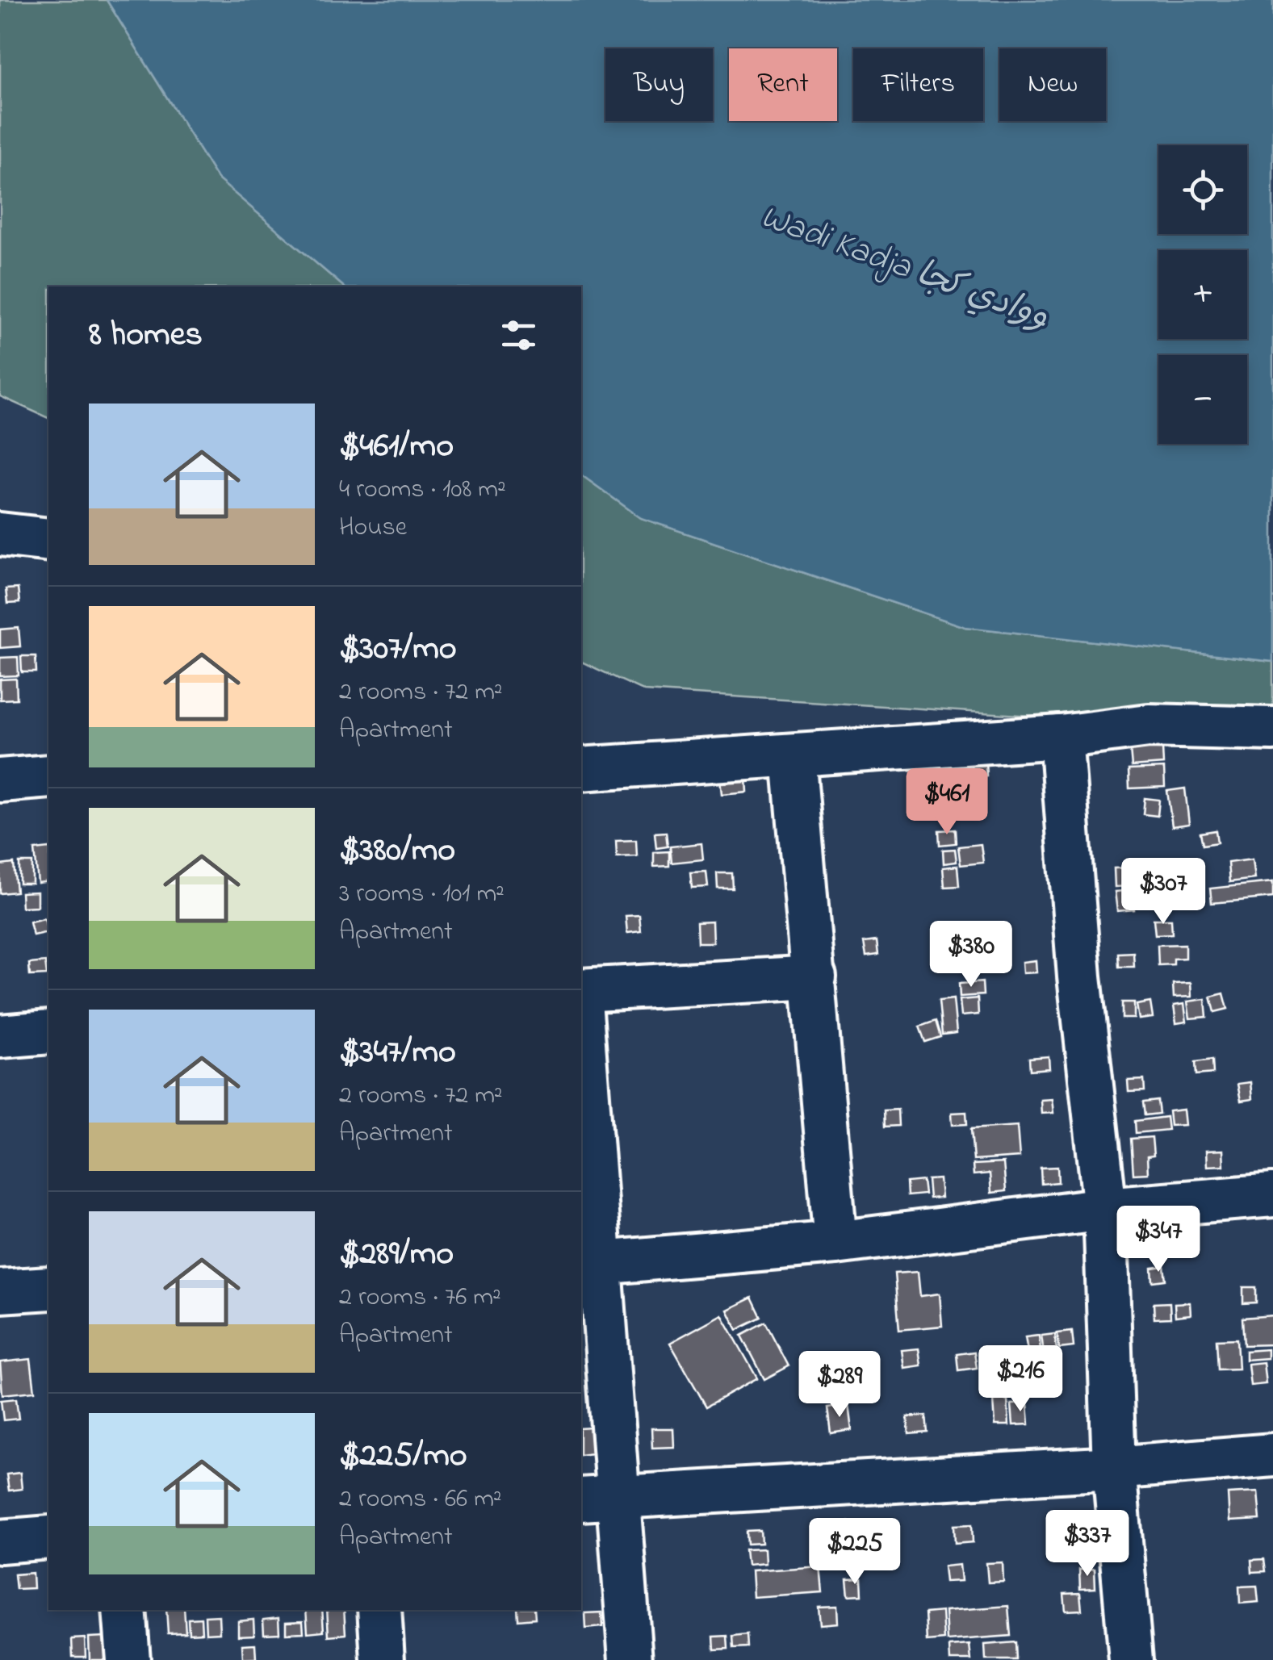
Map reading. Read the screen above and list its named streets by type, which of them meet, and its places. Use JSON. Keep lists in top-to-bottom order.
{
  "water": ["Wadi Kadja ووادي كجا"],
  "page": {
    "chip": [
      "Buy",
      "Rent",
      "Filters",
      "New"
    ],
    "map_buttons": ["+", "−"],
    "heading": "8 homes",
    "list": [
      {
        "name": "$461/mo",
        "note": "4 rooms · 108 m² · House"
      },
      {
        "name": "$307/mo",
        "note": "2 rooms · 72 m² · Apartment"
      },
      {
        "name": "$380/mo",
        "note": "3 rooms · 101 m² · Apartment"
      },
      {
        "name": "$347/mo",
        "note": "2 rooms · 72 m² · Apartment"
      },
      {
        "name": "$289/mo",
        "note": "2 rooms · 76 m² · Apartment"
      },
      {
        "name": "$225/mo",
        "note": "2 rooms · 66 m² · Apartment"
      }
    ],
    "price": [
      "$461",
      "$307",
      "$380",
      "$347",
      "$216",
      "$289",
      "$337",
      "$225"
    ]
  }
}
